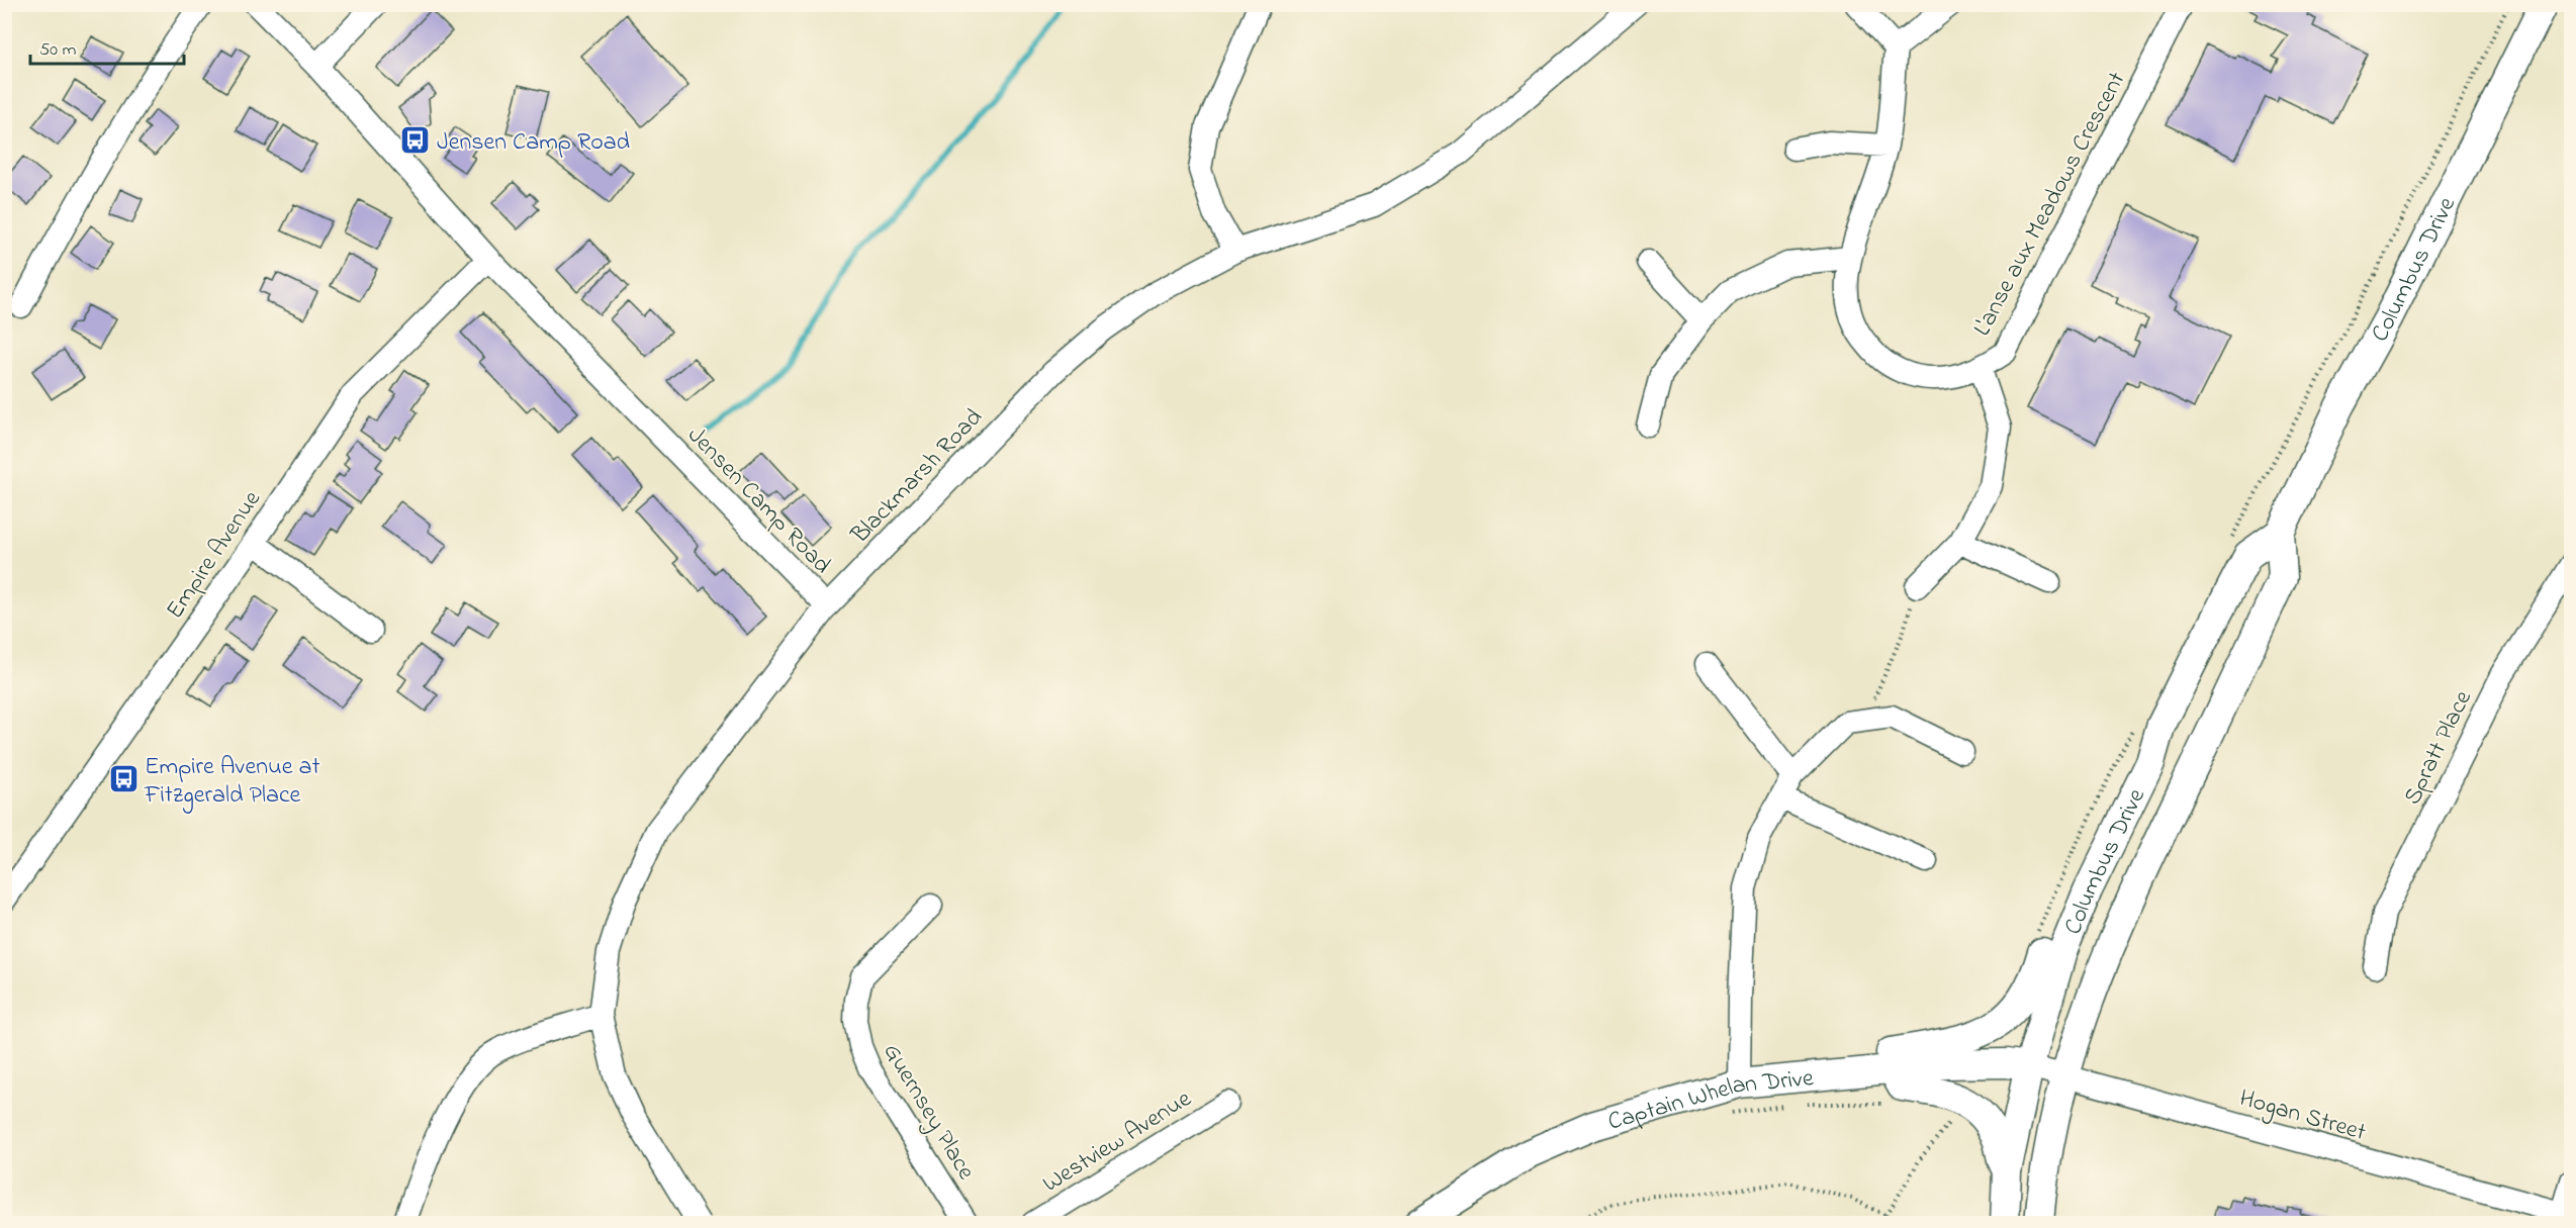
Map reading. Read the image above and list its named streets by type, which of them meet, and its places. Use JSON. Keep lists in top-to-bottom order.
{
  "streets": {
    "main road": ["Columbus Drive", "Captain Whelan Drive"],
    "street": [
      "L'anse aux Meadows Crescent",
      "Blackmarsh Road",
      "Jensen Camp Road",
      "Empire Avenue",
      "Spratt Place",
      "Guernsey Place",
      "Hogan Street",
      "Westview Avenue"
    ]
  },
  "crossings": [
    ["Columbus Drive", "Captain Whelan Drive"],
    ["Columbus Drive", "Hogan Street"],
    ["Blackmarsh Road", "Jensen Camp Road"],
    ["Jensen Camp Road", "Empire Avenue"],
    ["Captain Whelan Drive", "Hogan Street"]
  ],
  "places": {
    "bus stop": ["Jensen Camp Road", "Empire Avenue at Fitzgerald Place"]
  },
  "scale_bar": "50 m"
}
